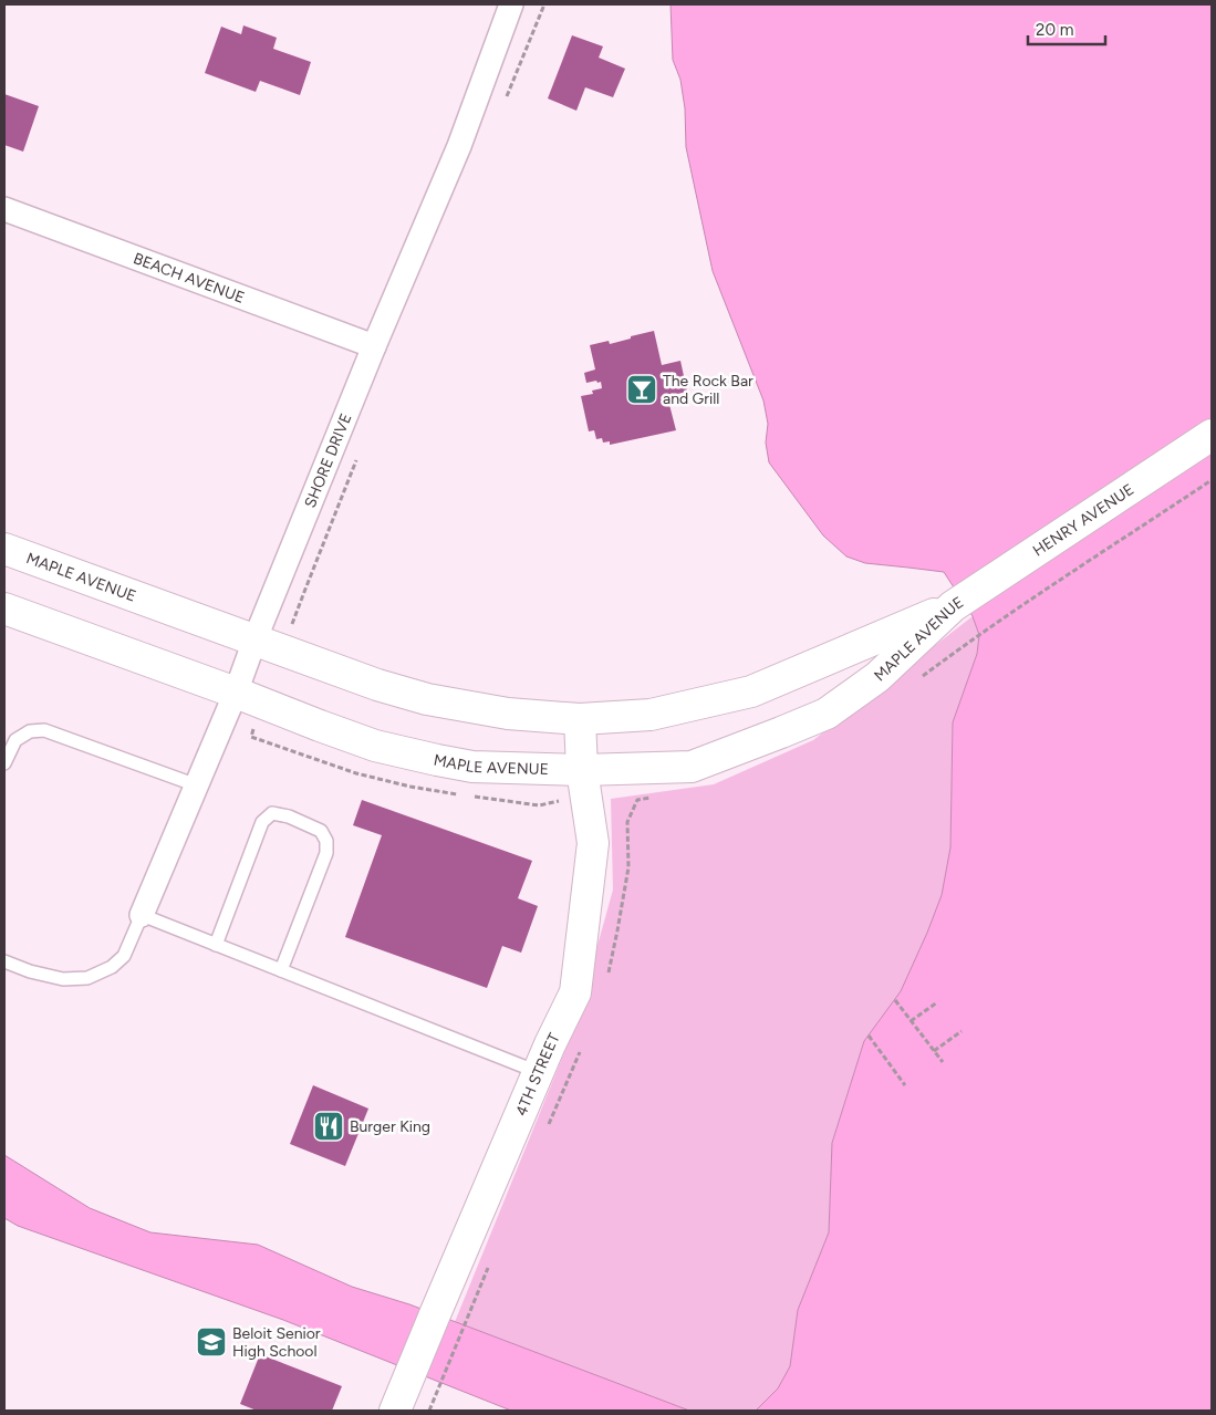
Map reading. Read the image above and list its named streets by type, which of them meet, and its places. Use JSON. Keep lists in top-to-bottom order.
{
  "streets": {
    "street": [
      "BEACH AVENUE",
      "SHORE DRIVE",
      "HENRY AVENUE",
      "MAPLE AVENUE",
      "4TH STREET"
    ]
  },
  "crossings": [
    ["BEACH AVENUE", "SHORE DRIVE"],
    ["SHORE DRIVE", "MAPLE AVENUE"],
    ["HENRY AVENUE", "MAPLE AVENUE"],
    ["MAPLE AVENUE", "4TH STREET"]
  ],
  "places": {
    "bar": ["The Rock Bar and Grill"],
    "restaurant": ["Burger King"],
    "school or university": ["Beloit Senior High School"]
  },
  "scale_bar": "20 m"
}
